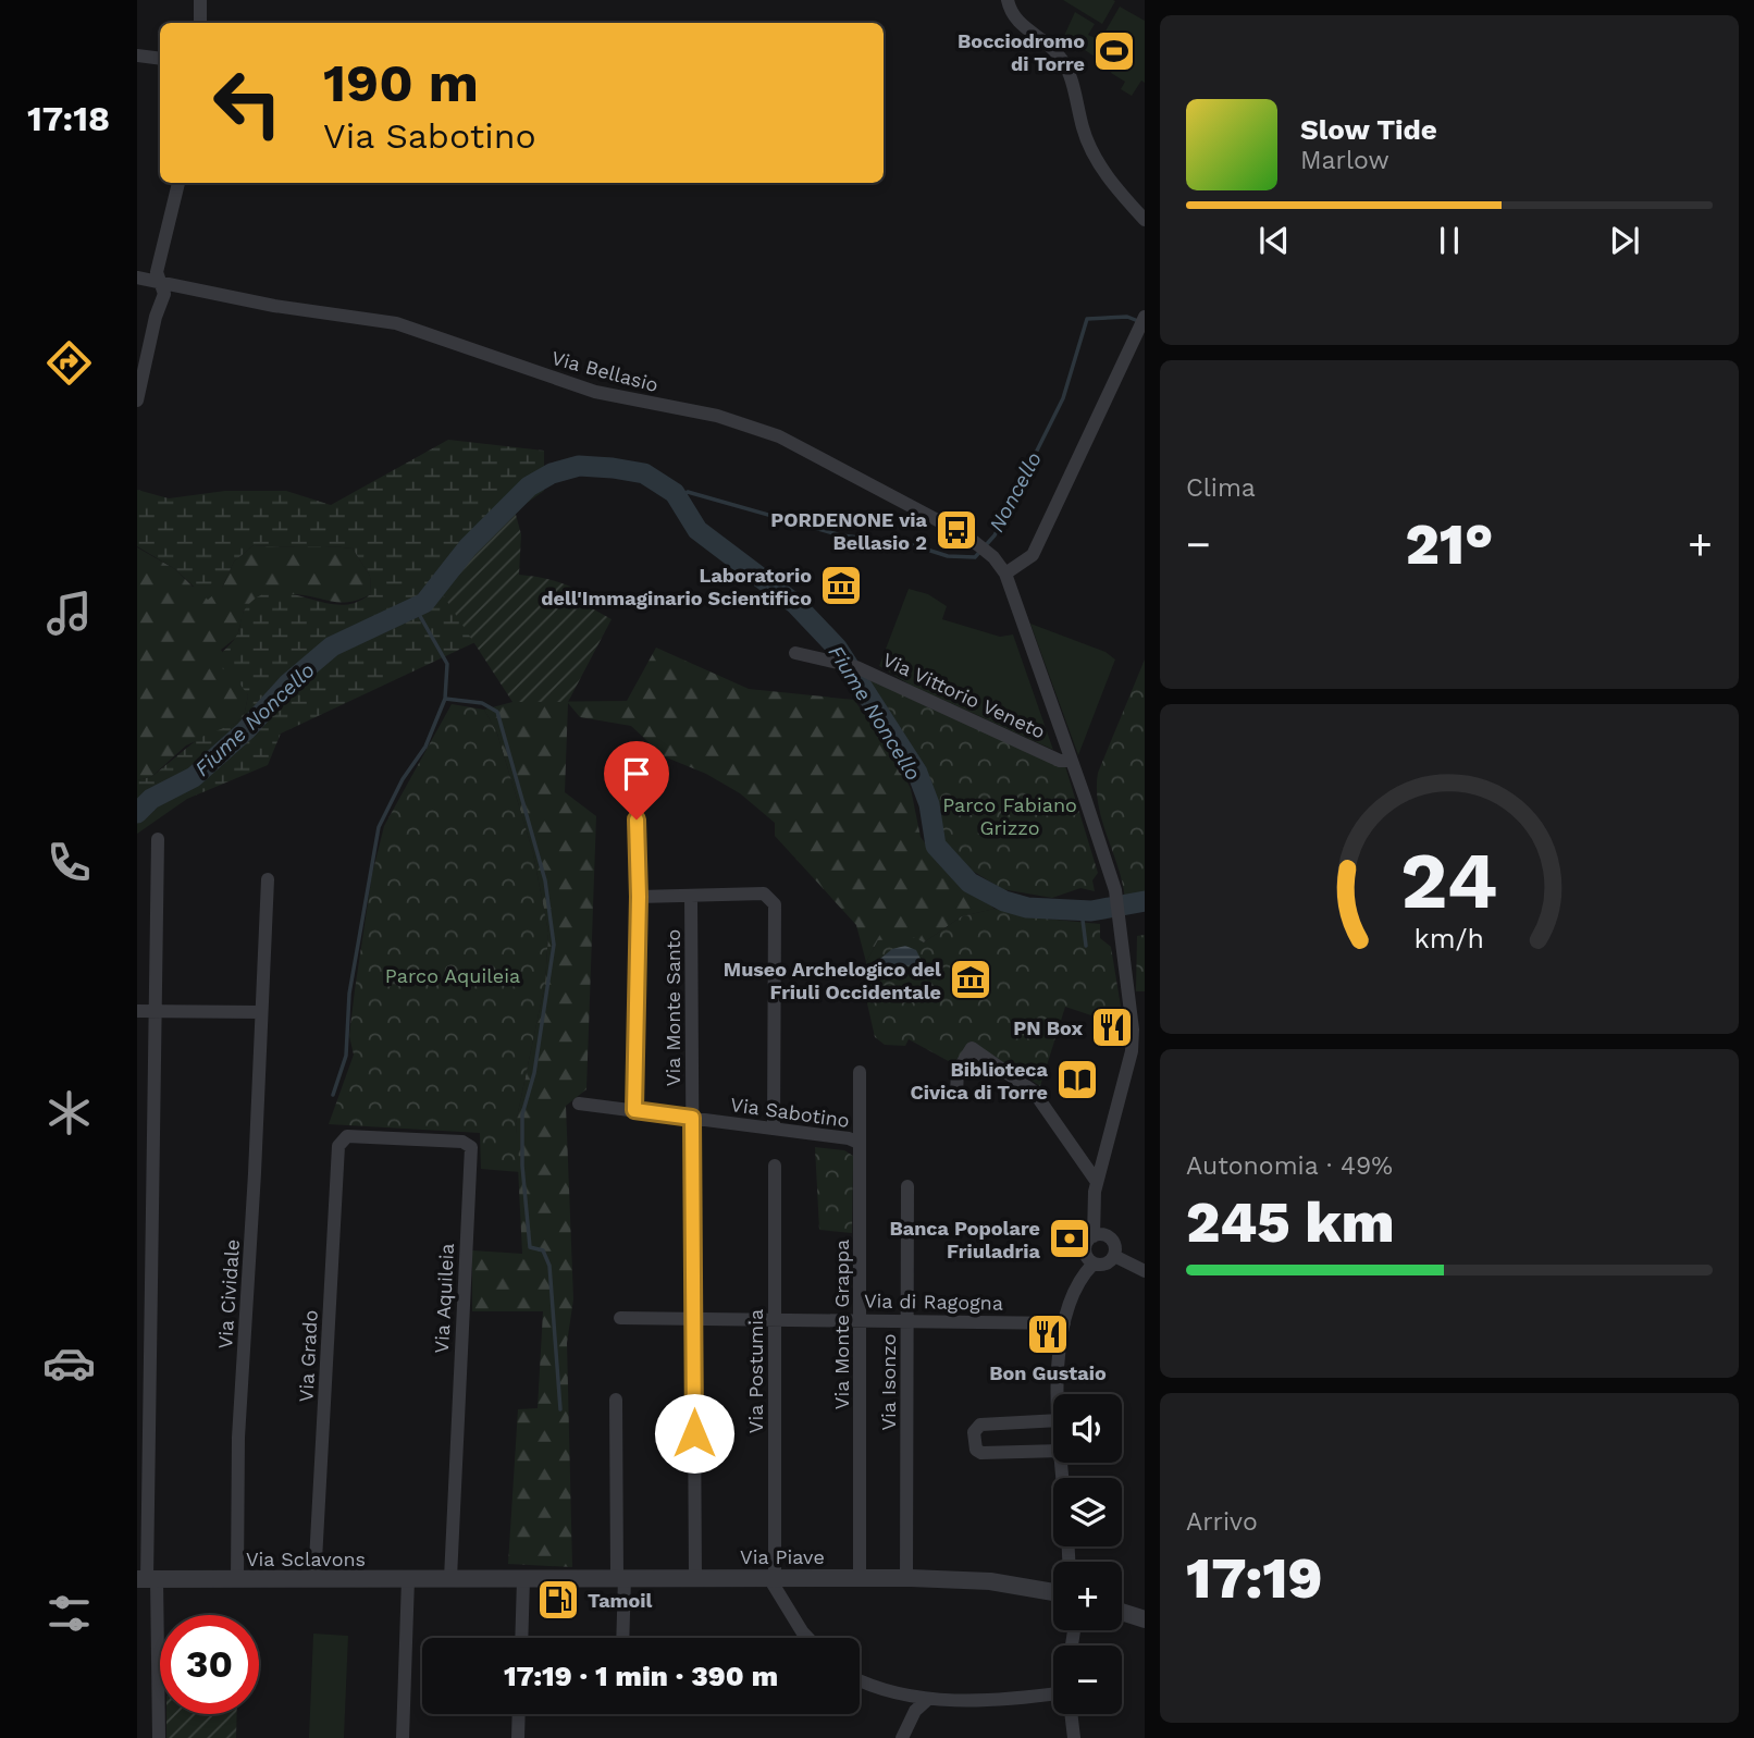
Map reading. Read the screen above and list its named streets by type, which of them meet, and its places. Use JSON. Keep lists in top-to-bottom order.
{
  "streets": {
    "street": [
      "Via Bellasio",
      "Via Vittorio Veneto",
      "Via Monte Santo",
      "Via Sabotino",
      "Via Cividale",
      "Via Aquileia",
      "Via di Ragogna",
      "Via Monte Grappa",
      "Via Grado",
      "Via Postumia",
      "Via Isonzo",
      "Via Piave",
      "Via Sclavons"
    ]
  },
  "crossings": [
    ["Via Bellasio", "Via Vittorio Veneto"],
    ["Via Monte Santo", "Via Sabotino"],
    ["Via Monte Santo", "Via di Ragogna"],
    ["Via Monte Santo", "Via Piave"],
    ["Via Sabotino", "Via Monte Grappa"],
    ["Via Cividale", "Via Sclavons"],
    ["Via Aquileia", "Via Grado"],
    ["Via Aquileia", "Via Sclavons"],
    ["Via di Ragogna", "Via Monte Grappa"],
    ["Via di Ragogna", "Via Postumia"],
    ["Via di Ragogna", "Via Isonzo"],
    ["Via Monte Grappa", "Via Piave"],
    ["Via Grado", "Via Sclavons"],
    ["Via Postumia", "Via Piave"],
    ["Via Isonzo", "Via Piave"],
    ["Via Piave", "Via Sclavons"]
  ],
  "water": ["Noncello", "Fiume Noncello"],
  "parks": ["Parco Fabiano Grizzo", "Parco Aquileia"],
  "places": {
    "sports": ["Bocciodromo di Torre"],
    "bus stop": ["PORDENONE via Bellasio 2"],
    "museum": ["Laboratorio dell'Immaginario Scientifico", "Museo Archelogico del Friuli Occidentale"],
    "restaurant": ["PN Box", "Bon Gustaio"],
    "library": ["Biblioteca Civica di Torre"],
    "bank": ["Banca Popolare Friuladria"],
    "fuel station": ["Tamoil"]
  },
  "page": {
    "tabs": "17:18",
    "turn": ["190 m", "Via Sabotino"],
    "song": ["Slow Tide", "Marlow"],
    "tile": [
      "Clima",
      ["Autonomia · 49%", "245 km"],
      ["Arrivo", "17:19"]
    ],
    "heat": ["−", "21°", "+"],
    "map_buttons": ["+", "−"],
    "limit": "30",
    "trip": "17:19 · 1 min · 390 m",
    "gauge": ["24", "km/h"]
  }
}
